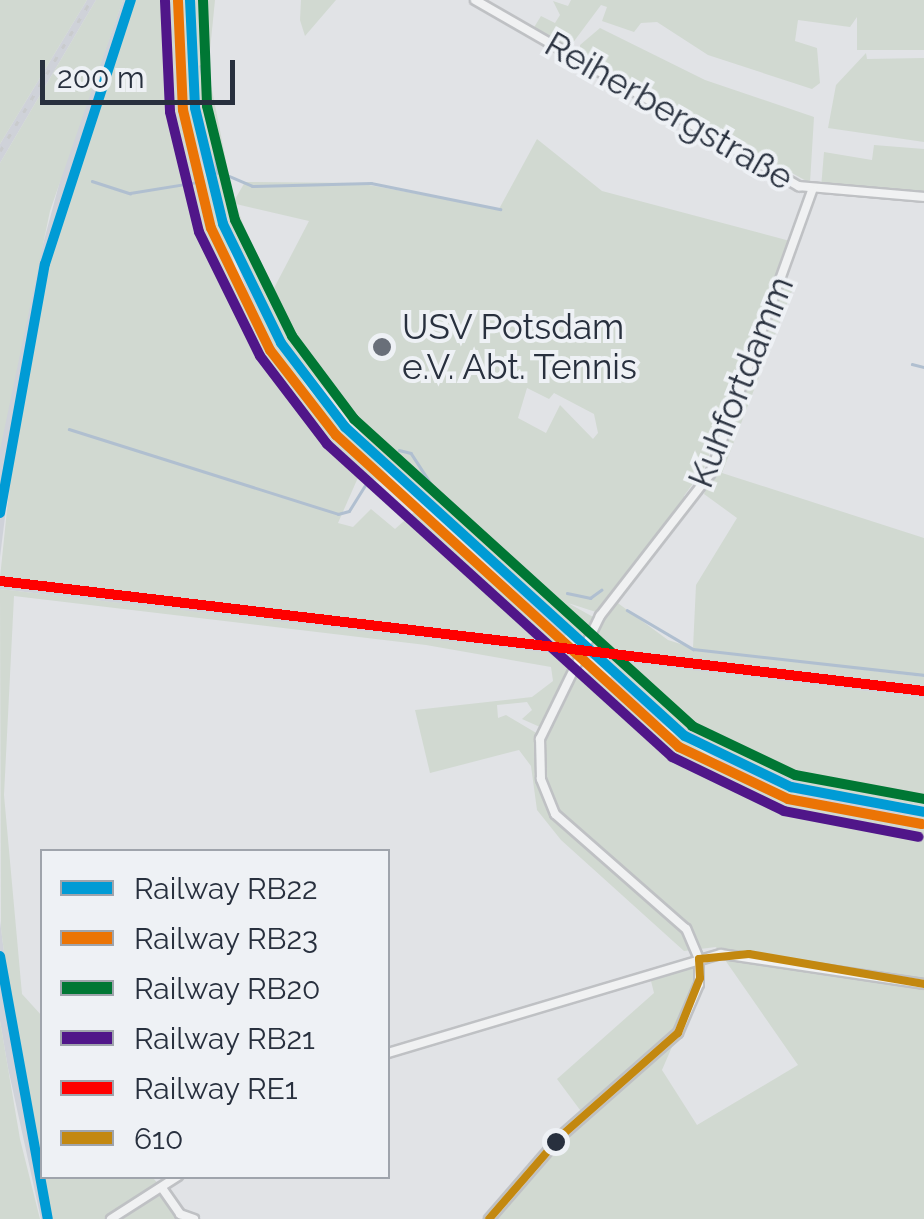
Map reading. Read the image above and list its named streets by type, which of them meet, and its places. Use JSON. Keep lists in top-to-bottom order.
{
  "streets": {
    "street": ["Reiherbergstraße", "Kuhfortdamm"]
  },
  "crossings": [
    ["Reiherbergstraße", "Kuhfortdamm"]
  ],
  "places": ["USV Potsdam e.V. Abt. Tennis"],
  "lines": [
    "rail line RB22",
    "rail line RB20",
    "rail line RB23",
    "rail line RB21",
    "rail line RE1",
    "transit line 610"
  ],
  "legend": [
    "Railway RB22",
    "Railway RB23",
    "Railway RB20",
    "Railway RB21",
    "Railway RE1",
    "610"
  ],
  "scale_bar": "200 m"
}
